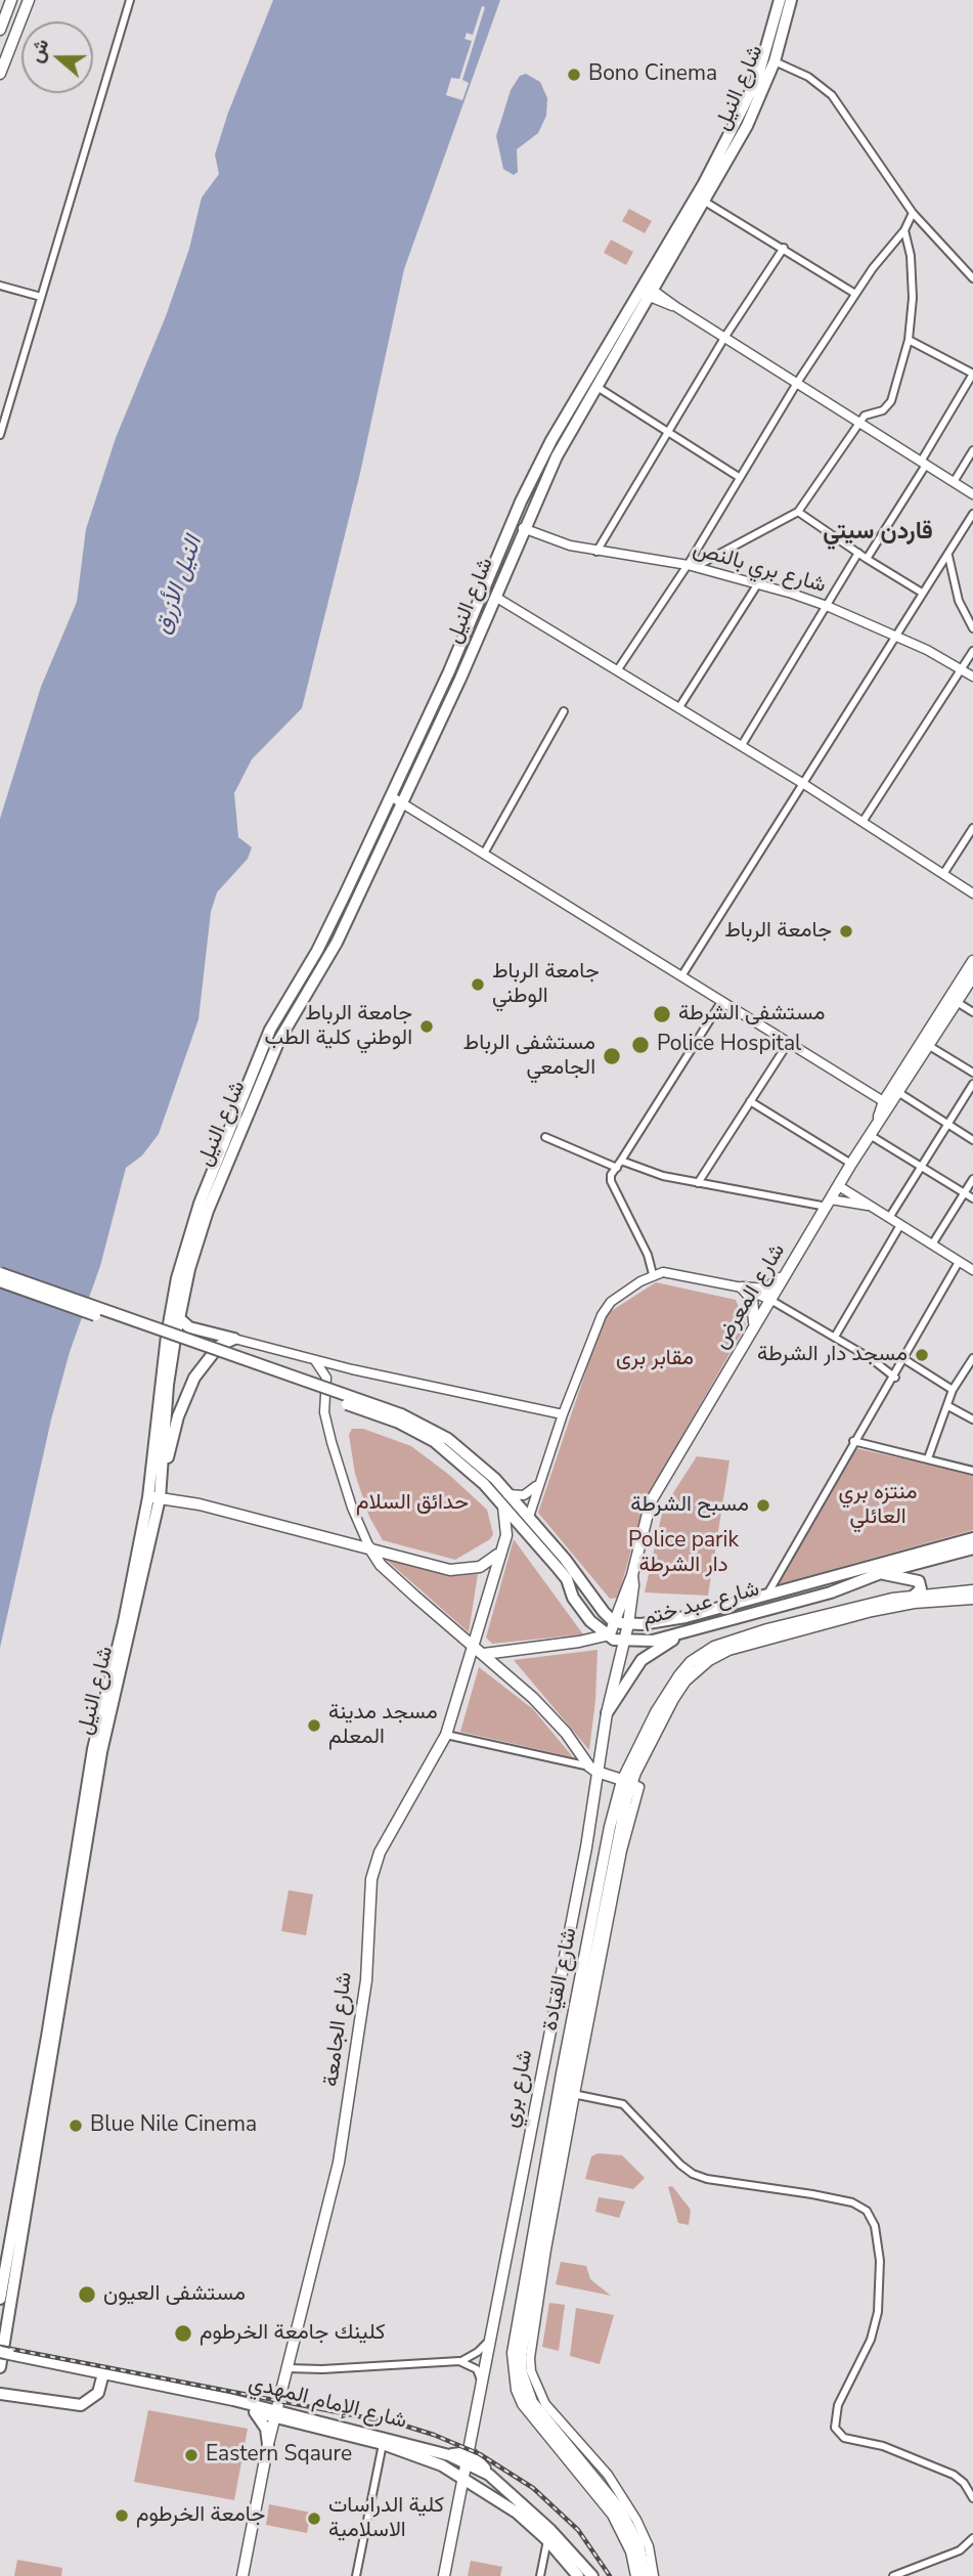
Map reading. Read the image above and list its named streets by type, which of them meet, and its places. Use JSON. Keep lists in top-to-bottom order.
{
  "streets": {
    "main road": [
      "شارع النيل",
      "شارع المعرض",
      "شارع عبد ختم",
      "شارع القيادة",
      "شارع الجامعة",
      "شارع بري",
      "شارع الإمام المهدي"
    ],
    "street": ["شارع بري بالنص"]
  },
  "crossings": [
    ["شارع النيل", "شارع بري بالنص"],
    ["شارع النيل", "شارع الإمام المهدي"],
    ["شارع المعرض", "شارع عبد ختم"],
    ["شارع المعرض", "شارع بري"],
    ["شارع عبد ختم", "شارع الجامعة"],
    ["شارع عبد ختم", "شارع بري"],
    ["شارع الجامعة", "شارع الإمام المهدي"],
    ["شارع بري", "شارع الإمام المهدي"]
  ],
  "districts": ["قاردن سيتي"],
  "water": ["النيل الأزرق"],
  "parks": [
    "مقابر برى",
    "منتزه بري العائلي",
    "حدائق السلام",
    "Police parik دار الشرطة"
  ],
  "places": [
    "Bono Cinema",
    "جامعة الرباط",
    "جامعة الرباط الوطني",
    "مستشفى الشرطة",
    "جامعة الرباط الوطني كلية الطب",
    "Police Hospital",
    "مستشفى الرباط الجامعي",
    "مسجد دار الشرطة",
    "مسبح الشرطة",
    "مسجد مدينة المعلم",
    "Blue Nile Cinema",
    "مستشفى العيون",
    "كلينك جامعة الخرطوم",
    "Eastern Sqaure",
    "جامعة الخرطوم",
    "كلية الدراسات الاسلامية"
  ],
  "north": "left"
}
